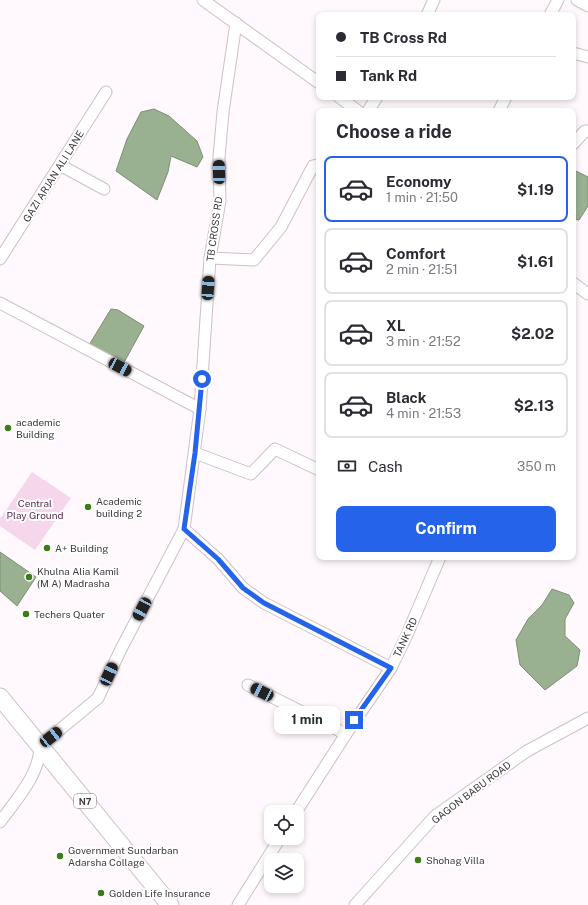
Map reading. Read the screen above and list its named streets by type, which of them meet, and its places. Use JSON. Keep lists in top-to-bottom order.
{
  "streets": {
    "highway": ["N7"],
    "street": [
      "GAZI ARJAN ALI LANE",
      "TB CROSS RD",
      "TANK RD",
      "GAGON BABU ROAD"
    ]
  },
  "crossings": [
    ["TB CROSS RD", "N7"]
  ],
  "parks": ["Central Play Ground"],
  "places": [
    "academic Building",
    "Academic building 2",
    "A+ Building",
    "Khulna Alia Kamil (M A) Madrasha",
    "Techers Quater",
    "Government Sundarban Adarsha Collage",
    "Shohag Villa",
    "Golden Life Insurance"
  ],
  "page": {
    "banner": ["TB Cross Rd", "Tank Rd"],
    "heading": "Choose a ride",
    "list": [
      {
        "name": "Economy",
        "note": "1 min · 21:50",
        "value": "$1.19"
      },
      {
        "name": "Comfort",
        "note": "2 min · 21:51",
        "value": "$1.61"
      },
      {
        "name": "XL",
        "note": "3 min · 21:52",
        "value": "$2.02"
      },
      {
        "name": "Black",
        "note": "4 min · 21:53",
        "value": "$2.13"
      }
    ],
    "pay": ["Cash", "350 m"],
    "buttons": "Confirm",
    "bubble": "1 min"
  }
}
